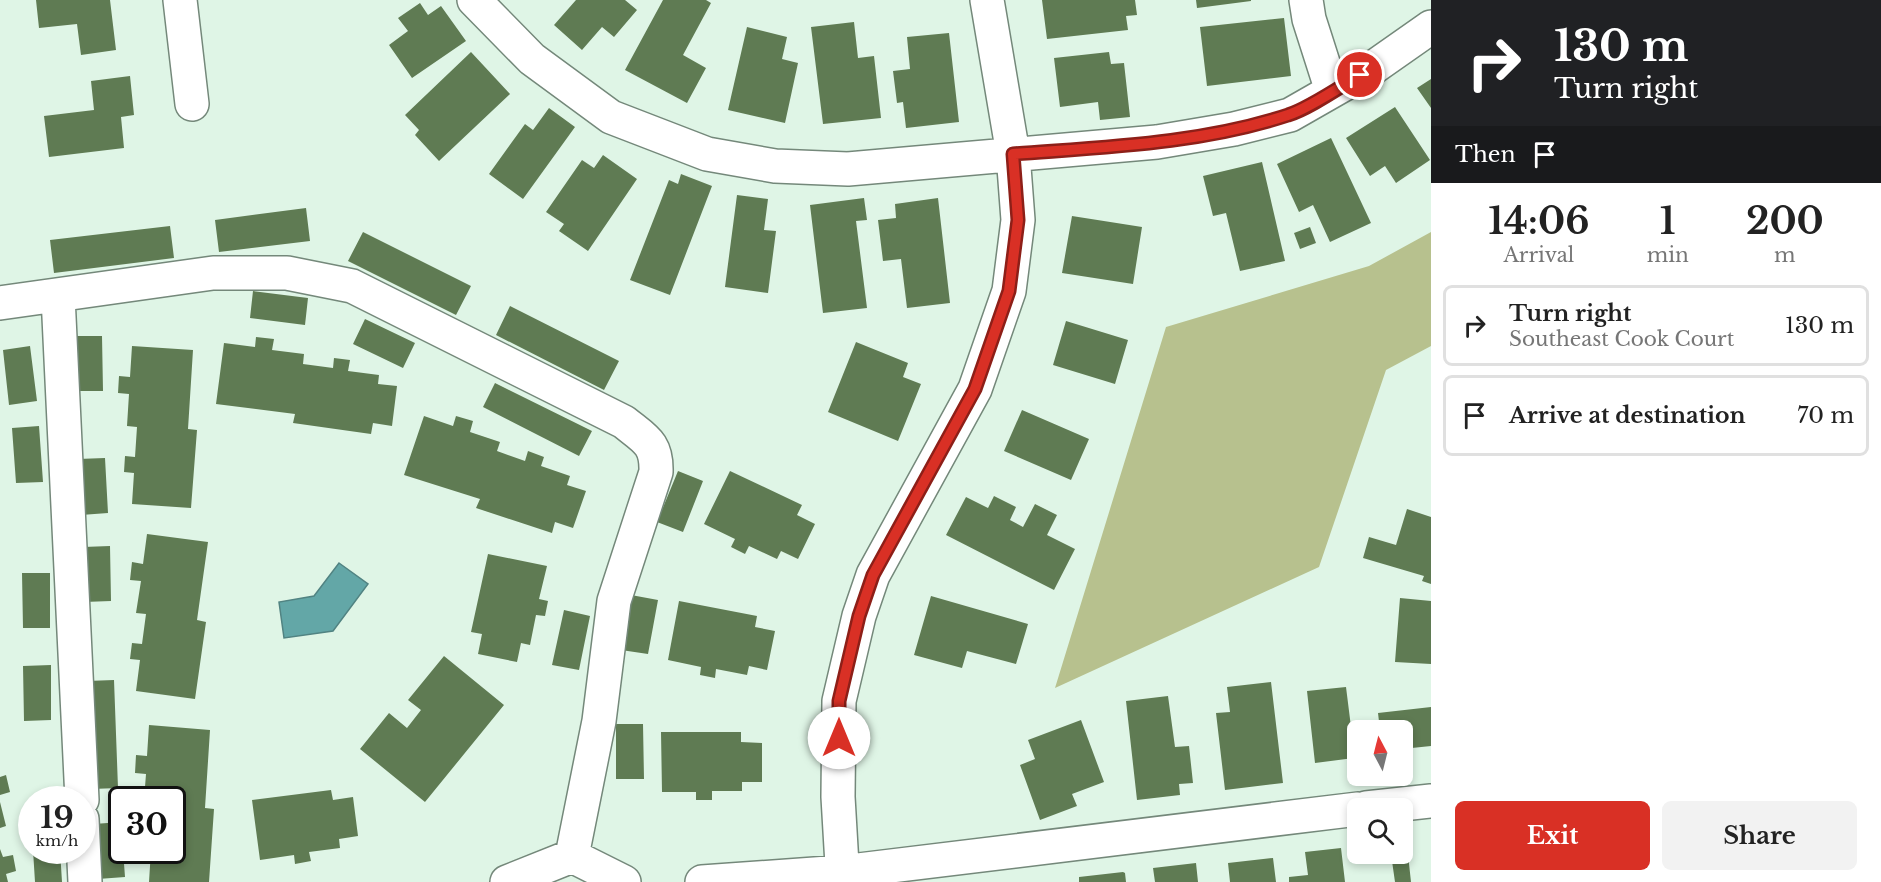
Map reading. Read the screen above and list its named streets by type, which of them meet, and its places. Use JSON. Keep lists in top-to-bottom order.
{
  "north": "top",
  "page": {
    "turn": ["130 m", "Turn right"],
    "then": "Then",
    "eta": [
      "14:06",
      "Arrival",
      "1",
      "min",
      "200",
      "m"
    ],
    "list": [
      {
        "name": "Turn right",
        "note": "Southeast Cook Court",
        "value": "130 m"
      },
      {
        "name": "Arrive at destination",
        "value": "70 m"
      }
    ],
    "speed": "19 km/h",
    "limit": "30",
    "buttons": ["Exit", "Share"]
  }
}
